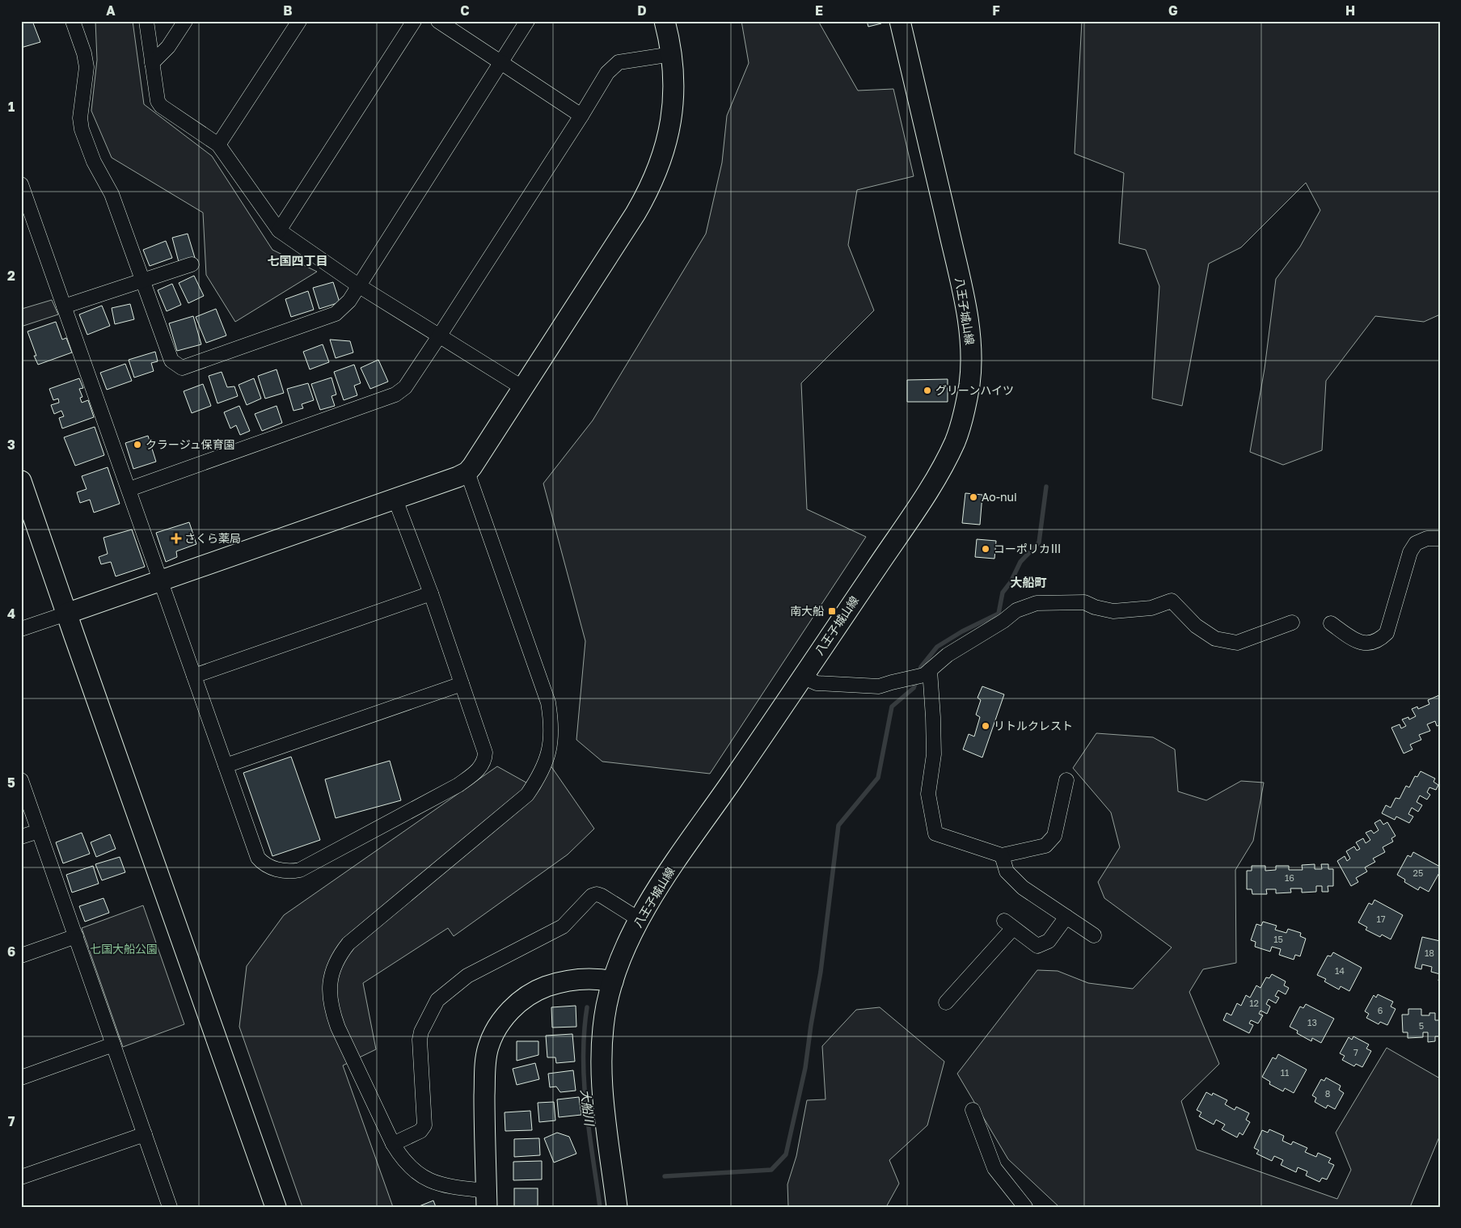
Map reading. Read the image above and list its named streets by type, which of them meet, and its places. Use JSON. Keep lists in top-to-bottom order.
{
  "streets": {
    "street": ["八王子城山線"]
  },
  "districts": ["七国四丁目", "大船町"],
  "water": ["大船川"],
  "parks": ["七国大船公園"],
  "places": {
    "other": [
      "グリーンハイツ",
      "クラージュ保育園",
      "Ao-nui",
      "コーポリカⅢ",
      "リトルクレスト"
    ],
    "health": ["さくら薬局"],
    "transit": ["南大船"]
  },
  "house_numbers": [
    "25",
    "16",
    "17",
    "15",
    "18",
    "14",
    "12",
    "6",
    "13",
    "5",
    "7",
    "11",
    "8"
  ],
  "grid": {
    "columns": [
      "A",
      "B",
      "C",
      "D",
      "E",
      "F",
      "G",
      "H"
    ],
    "rows": [
      "1",
      "2",
      "3",
      "4",
      "5",
      "6",
      "7"
    ]
  }
}
